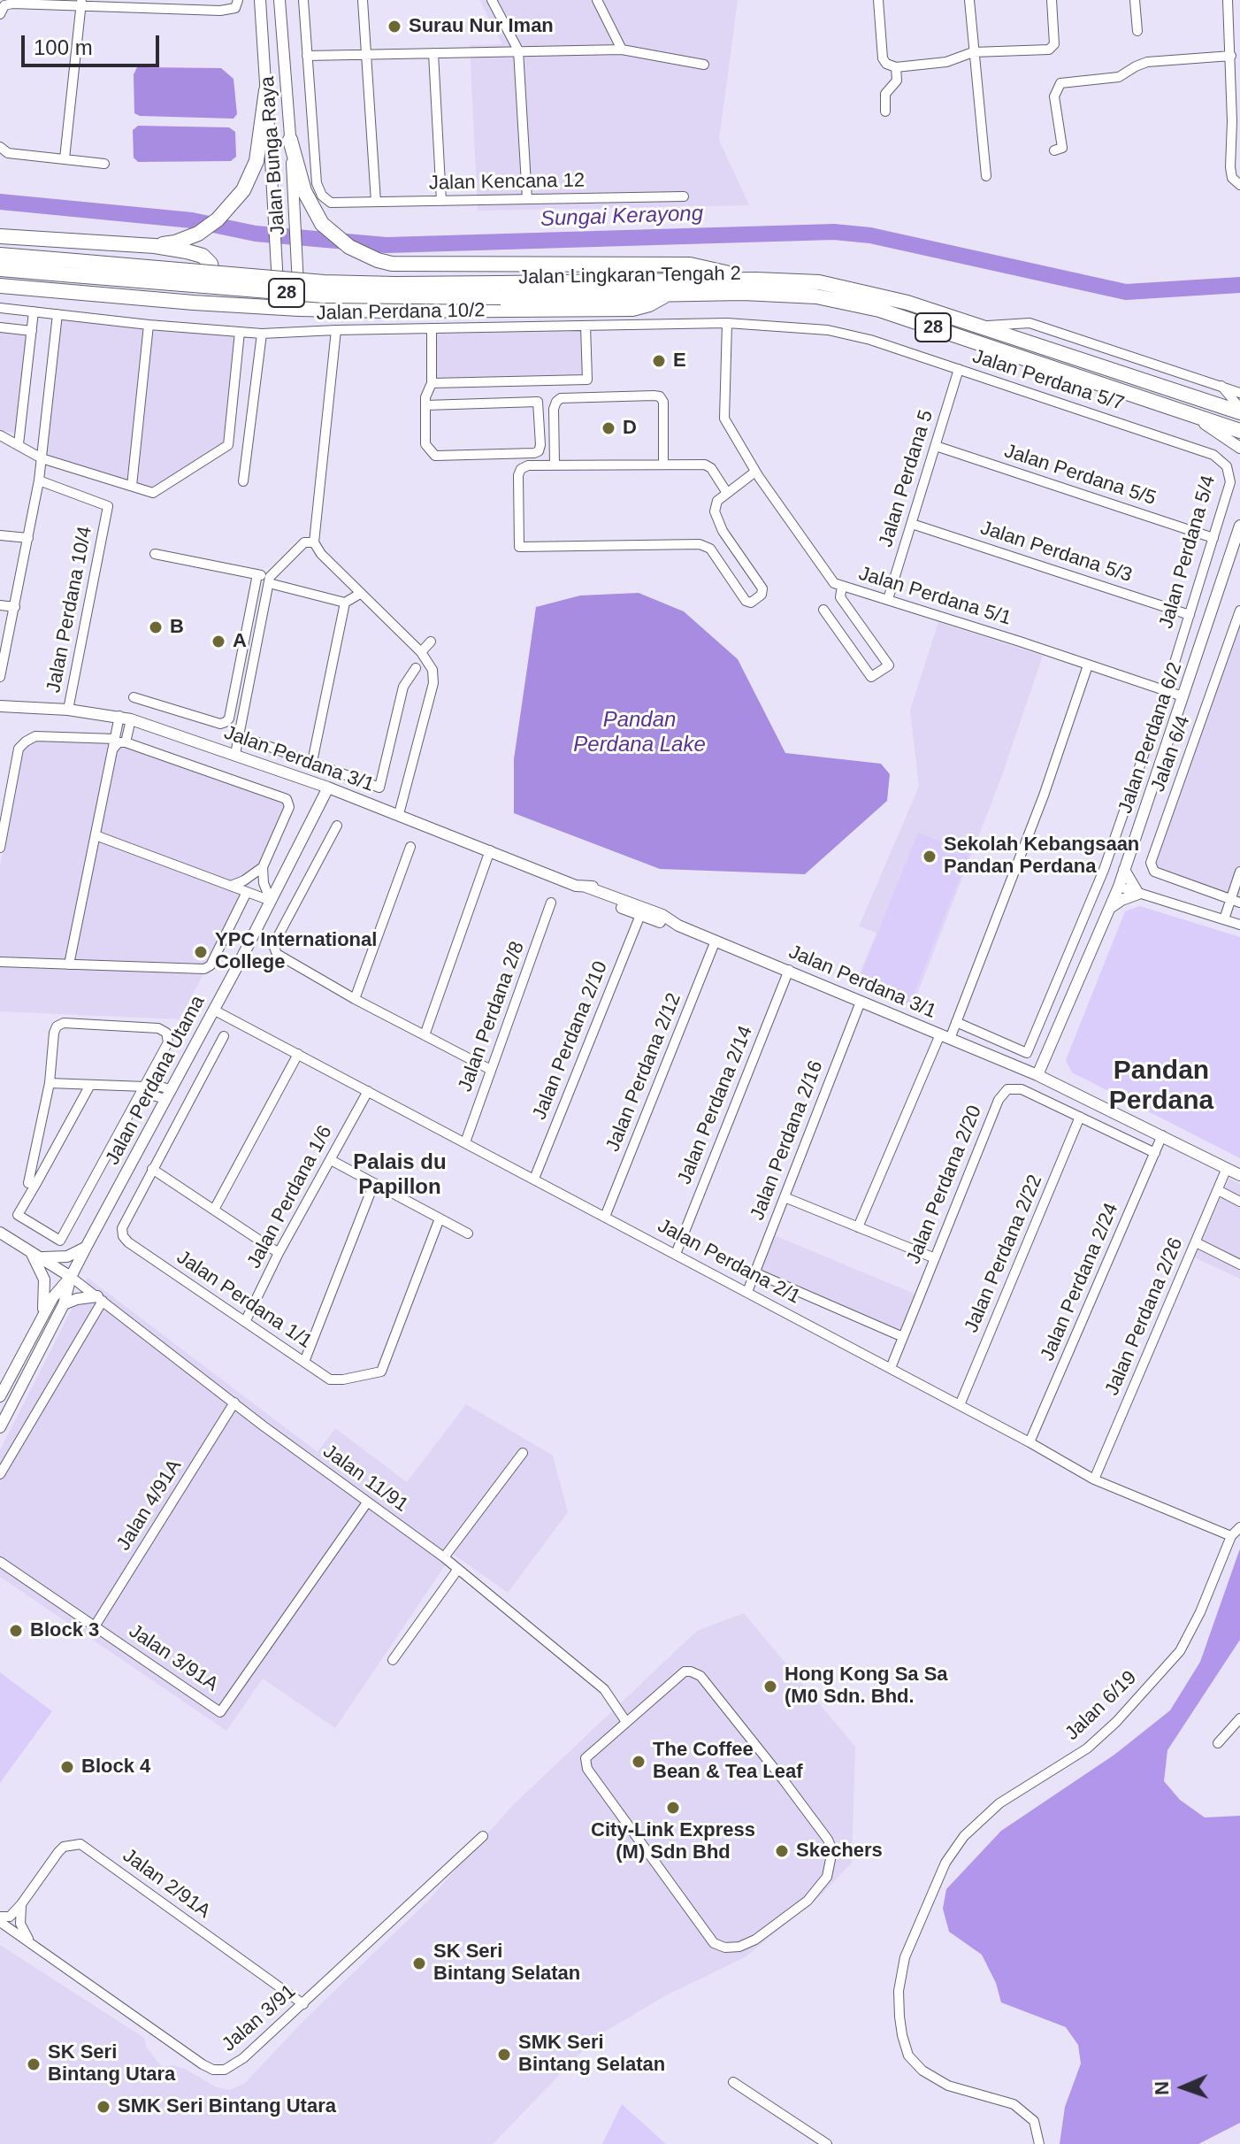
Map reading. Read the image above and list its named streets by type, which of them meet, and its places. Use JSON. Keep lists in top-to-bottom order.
{
  "streets": {
    "highway": ["Jalan Lingkaran Tengah 2", "28"],
    "street": [
      "Jalan Bunga Raya",
      "Jalan Kencana 12",
      "Jalan Perdana 10/2",
      "Jalan Perdana 5/7",
      "Jalan Perdana 5/5",
      "Jalan Perdana 5",
      "Jalan Perdana 5/3",
      "Jalan Perdana 5/4",
      "Jalan Perdana 5/1",
      "Jalan Perdana 10/4",
      "Jalan Perdana 6/2",
      "Jalan 6/4",
      "Jalan Perdana 3/1",
      "Jalan Perdana 2/8",
      "Jalan Perdana 2/10",
      "Jalan Perdana 2/12",
      "Jalan Perdana Utama",
      "Jalan Perdana 2/14",
      "Jalan Perdana 2/16",
      "Jalan Perdana 2/20",
      "Jalan Perdana 1/6",
      "Jalan Perdana 2/22",
      "Jalan Perdana 2/1",
      "Jalan Perdana 2/24",
      "Jalan Perdana 1/1",
      "Jalan Perdana 2/26",
      "Jalan 11/91",
      "Jalan 4/91A",
      "Jalan 3/91A",
      "Jalan 6/19",
      "Jalan 2/91A",
      "Jalan 3/91"
    ]
  },
  "crossings": [
    ["Jalan Perdana 10/2", "Jalan Perdana 5/7"],
    ["Jalan Perdana 10/2", "Jalan Perdana 5/1"],
    ["Jalan Perdana 5/7", "Jalan Perdana 5"],
    ["Jalan Perdana 5/7", "Jalan Perdana 5/4"],
    ["Jalan Perdana 5/7", "Jalan Perdana 5/1"],
    ["Jalan Perdana 5/5", "Jalan Perdana 5"],
    ["Jalan Perdana 5/5", "Jalan Perdana 5/4"],
    ["Jalan Perdana 5", "Jalan Perdana 5/3"],
    ["Jalan Perdana 5", "Jalan Perdana 5/1"],
    ["Jalan Perdana 5/3", "Jalan Perdana 5/4"],
    ["Jalan Perdana 5/4", "Jalan Perdana 5/1"],
    ["Jalan Perdana 5/1", "Jalan Perdana 6/2"],
    ["Jalan Perdana 10/4", "Jalan Perdana 3/1"],
    ["Jalan Perdana 6/2", "Jalan Perdana 3/1"],
    ["Jalan Perdana 3/1", "Jalan Perdana 2/10"],
    ["Jalan Perdana 3/1", "Jalan Perdana 2/12"],
    ["Jalan Perdana 3/1", "Jalan Perdana Utama"],
    ["Jalan Perdana 3/1", "Jalan Perdana 2/14"],
    ["Jalan Perdana 3/1", "Jalan Perdana 2/16"],
    ["Jalan Perdana 3/1", "Jalan Perdana 2/24"],
    ["Jalan Perdana 3/1", "Jalan Perdana 2/26"],
    ["Jalan Perdana 2/8", "Jalan Perdana 2/1"],
    ["Jalan Perdana 2/10", "Jalan Perdana 2/1"],
    ["Jalan Perdana 2/12", "Jalan Perdana 2/1"],
    ["Jalan Perdana Utama", "Jalan Perdana 2/1"],
    ["Jalan Perdana Utama", "Jalan 11/91"],
    ["Jalan Perdana 2/14", "Jalan Perdana 2/1"],
    ["Jalan Perdana 2/16", "Jalan Perdana 2/1"],
    ["Jalan Perdana 2/20", "Jalan Perdana 2/22"],
    ["Jalan Perdana 2/20", "Jalan Perdana 2/1"],
    ["Jalan Perdana 2/20", "Jalan Perdana 2/24"],
    ["Jalan Perdana 1/6", "Jalan Perdana 2/1"],
    ["Jalan Perdana 1/6", "Jalan Perdana 1/1"],
    ["Jalan Perdana 2/22", "Jalan Perdana 2/1"],
    ["Jalan Perdana 2/1", "Jalan Perdana 2/24"],
    ["Jalan Perdana 2/1", "Jalan Perdana 2/26"],
    ["Jalan Perdana 2/1", "Jalan 6/19"],
    ["Jalan 11/91", "Jalan 4/91A"],
    ["Jalan 11/91", "Jalan 3/91A"],
    ["Jalan 4/91A", "Jalan 3/91A"],
    ["Jalan 2/91A", "Jalan 3/91"]
  ],
  "districts": ["Pandan Perdana", "Palais du Papillon"],
  "water": ["Sungai Kerayong", "Pandan Perdana Lake"],
  "places": [
    "Surau Nur Iman",
    "E",
    "D",
    "B",
    "A",
    "Sekolah Kebangsaan Pandan Perdana",
    "YPC International College",
    "Block 3",
    "Hong Kong Sa Sa (M0 Sdn. Bhd.",
    "The Coffee Bean & Tea Leaf",
    "Block 4",
    "City-Link Express (M) Sdn Bhd",
    "Skechers",
    "SK Seri Bintang Selatan",
    "SMK Seri Bintang Selatan",
    "SK Seri Bintang Utara",
    "SMK Seri Bintang Utara"
  ],
  "scale_bar": "100 m",
  "north": "left"
}
